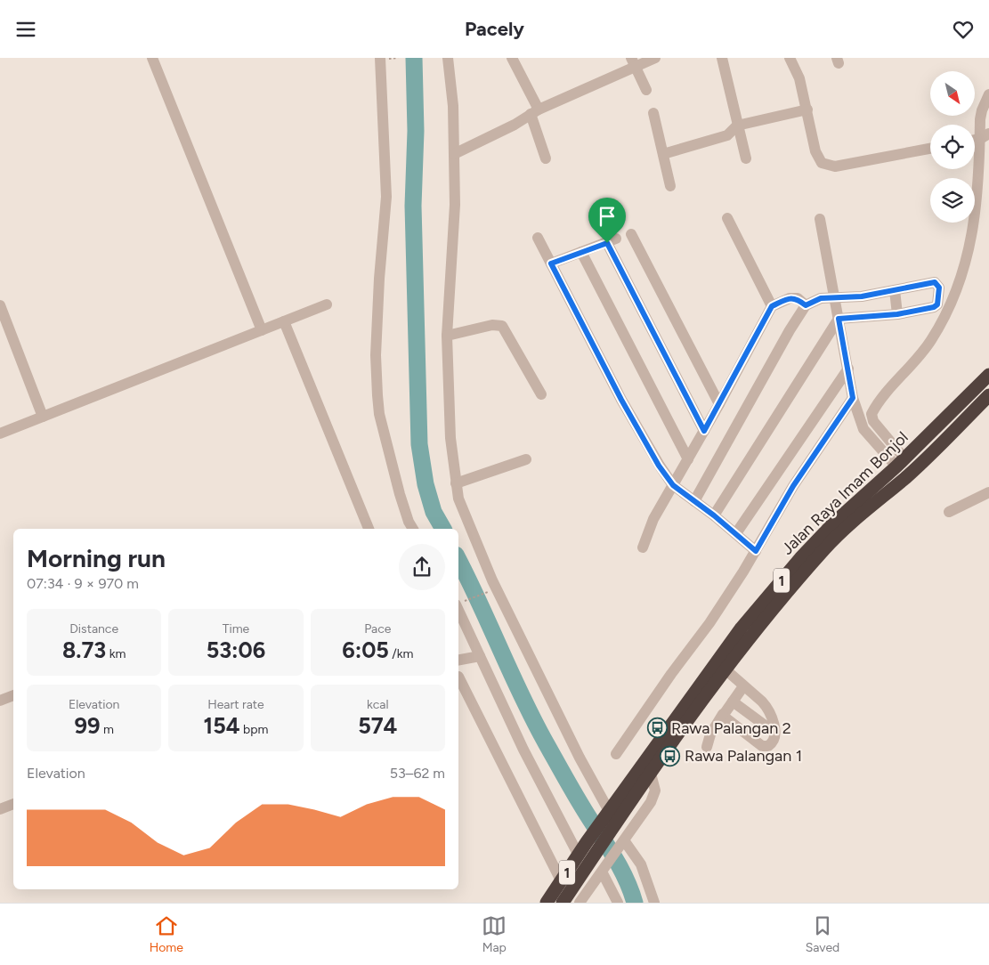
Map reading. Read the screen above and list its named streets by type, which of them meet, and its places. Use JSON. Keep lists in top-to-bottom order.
{
  "streets": {
    "highway": ["Jalan Raya Imam Bonjol", "1"]
  },
  "places": {
    "bus stop": ["Rawa Palangan 2", "Rawa Palangan 1"]
  },
  "north": "bottom right",
  "page": {
    "header": "Pacely",
    "heading": ["Morning run", "07:34 · 9 × 970 m"],
    "stats": [
      ["Distance", "8.73 km"],
      ["Time", "53:06"],
      ["Pace", "6:05 /km"],
      ["Elevation", "99 m"],
      ["Heart rate", "154 bpm"],
      ["kcal", "574"]
    ],
    "chart": ["Elevation", "53–62 m"],
    "tabs": ["Home", "Map", "Saved"]
  }
}
